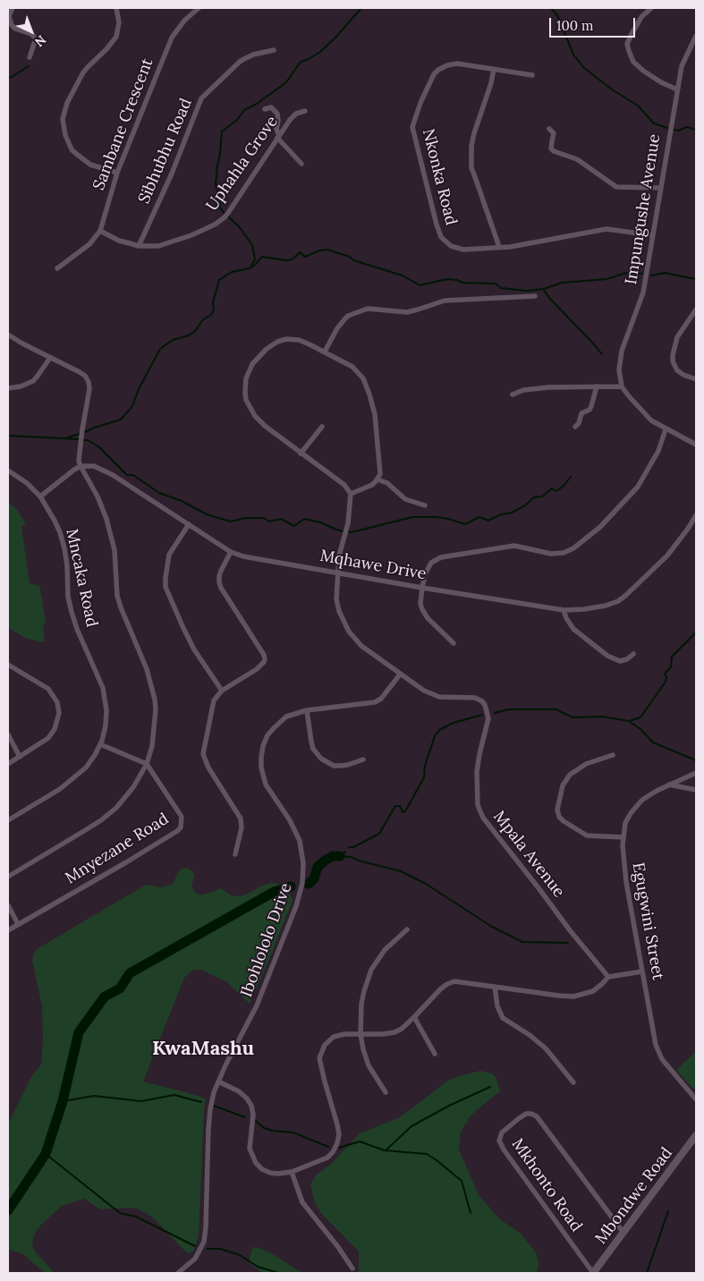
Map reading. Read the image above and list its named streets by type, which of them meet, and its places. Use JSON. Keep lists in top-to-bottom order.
{
  "streets": {
    "street": [
      "Sambane Crescent",
      "Sibhubhu Road",
      "Uphahla Grove",
      "Nkonka Road",
      "Impungushe Avenue",
      "Mqhawe Drive",
      "Mncaka Road",
      "Mnyezane Road",
      "Mpala Avenue",
      "Egugwini Street",
      "Ibohlololo Drive",
      "Mkhonto Road",
      "Mbondwe Road"
    ]
  },
  "crossings": [
    ["Sambane Crescent", "Uphahla Grove"],
    ["Sibhubhu Road", "Uphahla Grove"],
    ["Nkonka Road", "Impungushe Avenue"],
    ["Mqhawe Drive", "Mpala Avenue"],
    ["Mpala Avenue", "Ibohlololo Drive"],
    ["Mkhonto Road", "Mbondwe Road"]
  ],
  "districts": ["KwaMashu"],
  "scale_bar": "100 m",
  "north": "bottom right"
}
